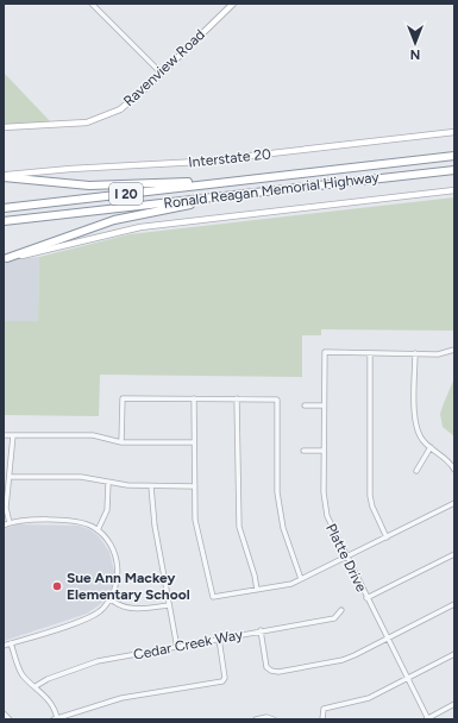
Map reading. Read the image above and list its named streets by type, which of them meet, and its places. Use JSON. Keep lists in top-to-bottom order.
{
  "streets": {
    "highway": ["Ronald Reagan Memorial Highway", "I 20"],
    "main road": ["Ravenview Road", "Interstate 20"],
    "street": ["Platte Drive", "Cedar Creek Way"]
  },
  "places": ["Sue Ann Mackey Elementary School"],
  "north": "bottom"
}
